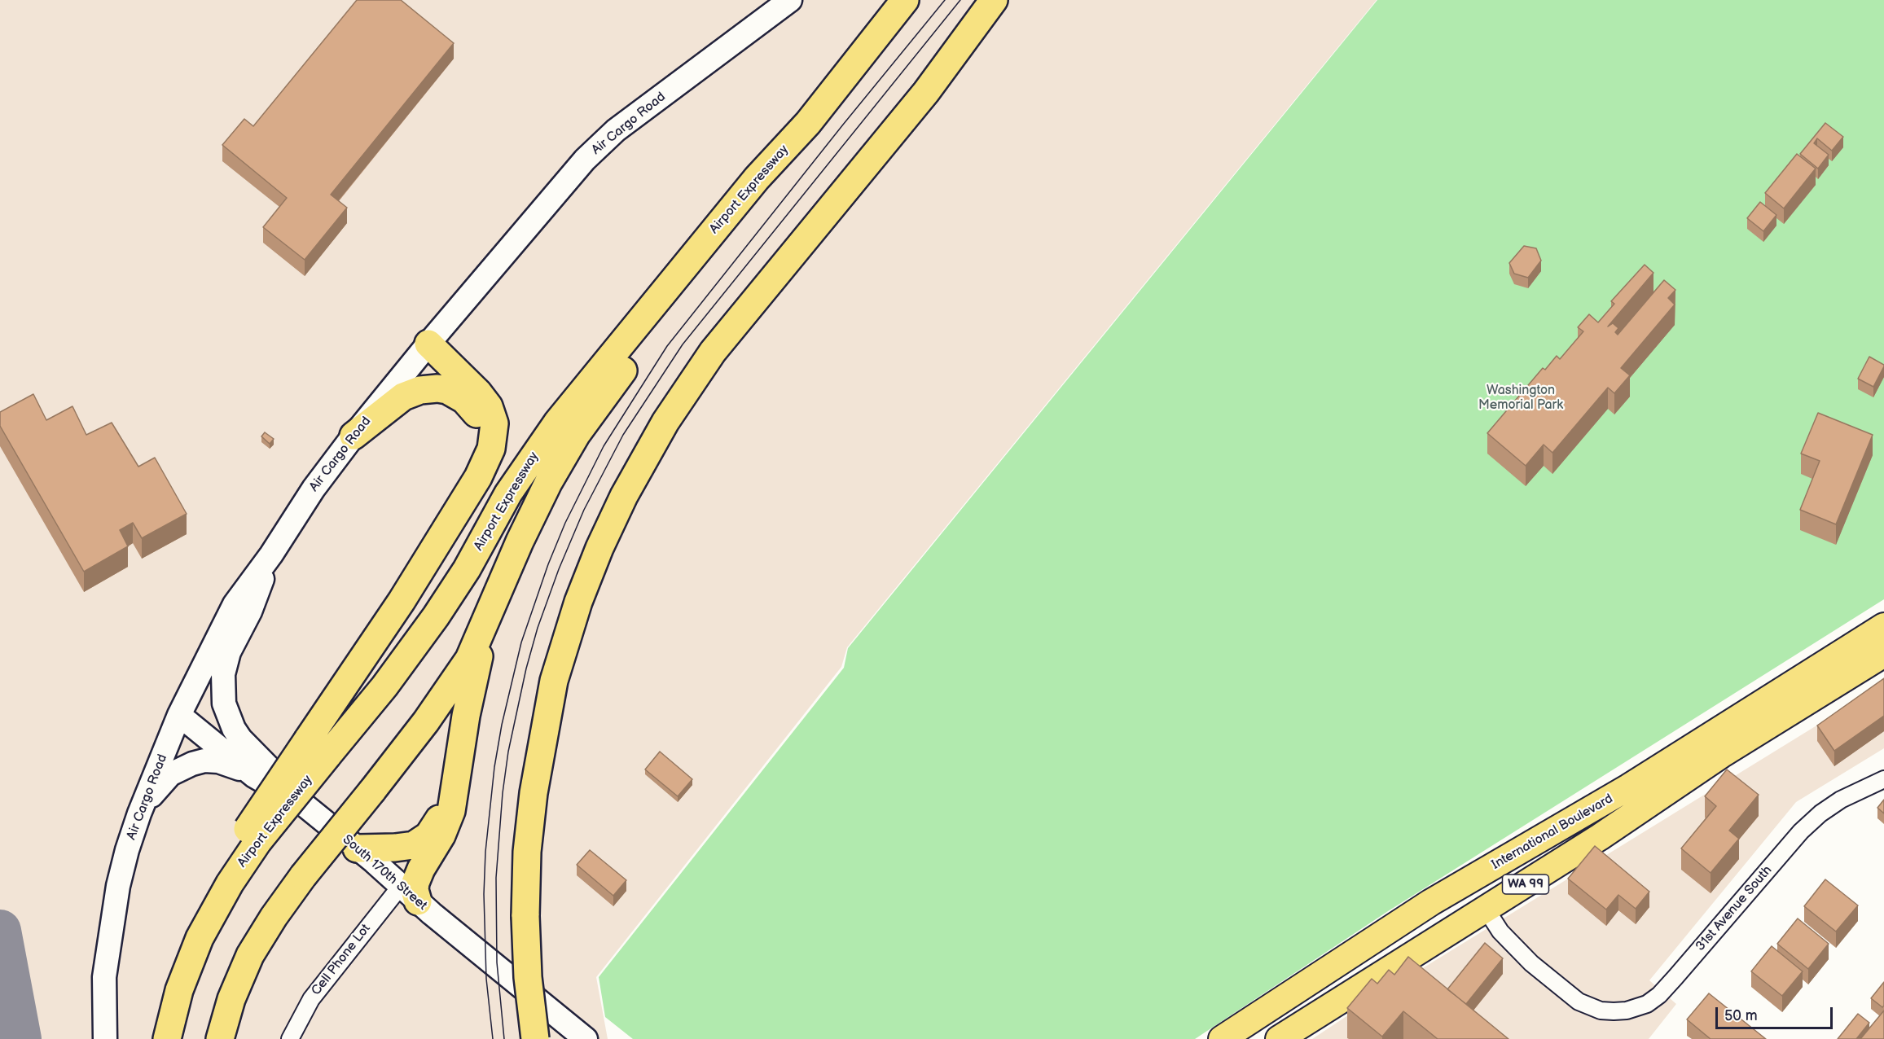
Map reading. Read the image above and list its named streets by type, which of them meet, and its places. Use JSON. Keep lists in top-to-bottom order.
{
  "streets": {
    "highway": ["Airport Expressway"],
    "main road": ["International Boulevard", "WA 99"],
    "street": [
      "Air Cargo Road",
      "South 170th Street",
      "31st Avenue South",
      "Cell Phone Lot"
    ]
  },
  "crossings": [
    ["Air Cargo Road", "South 170th Street"],
    ["International Boulevard", "31st Avenue South"],
    ["South 170th Street", "Cell Phone Lot"]
  ],
  "parks": ["Washington Memorial Park"],
  "scale_bar": "50 m"
}
